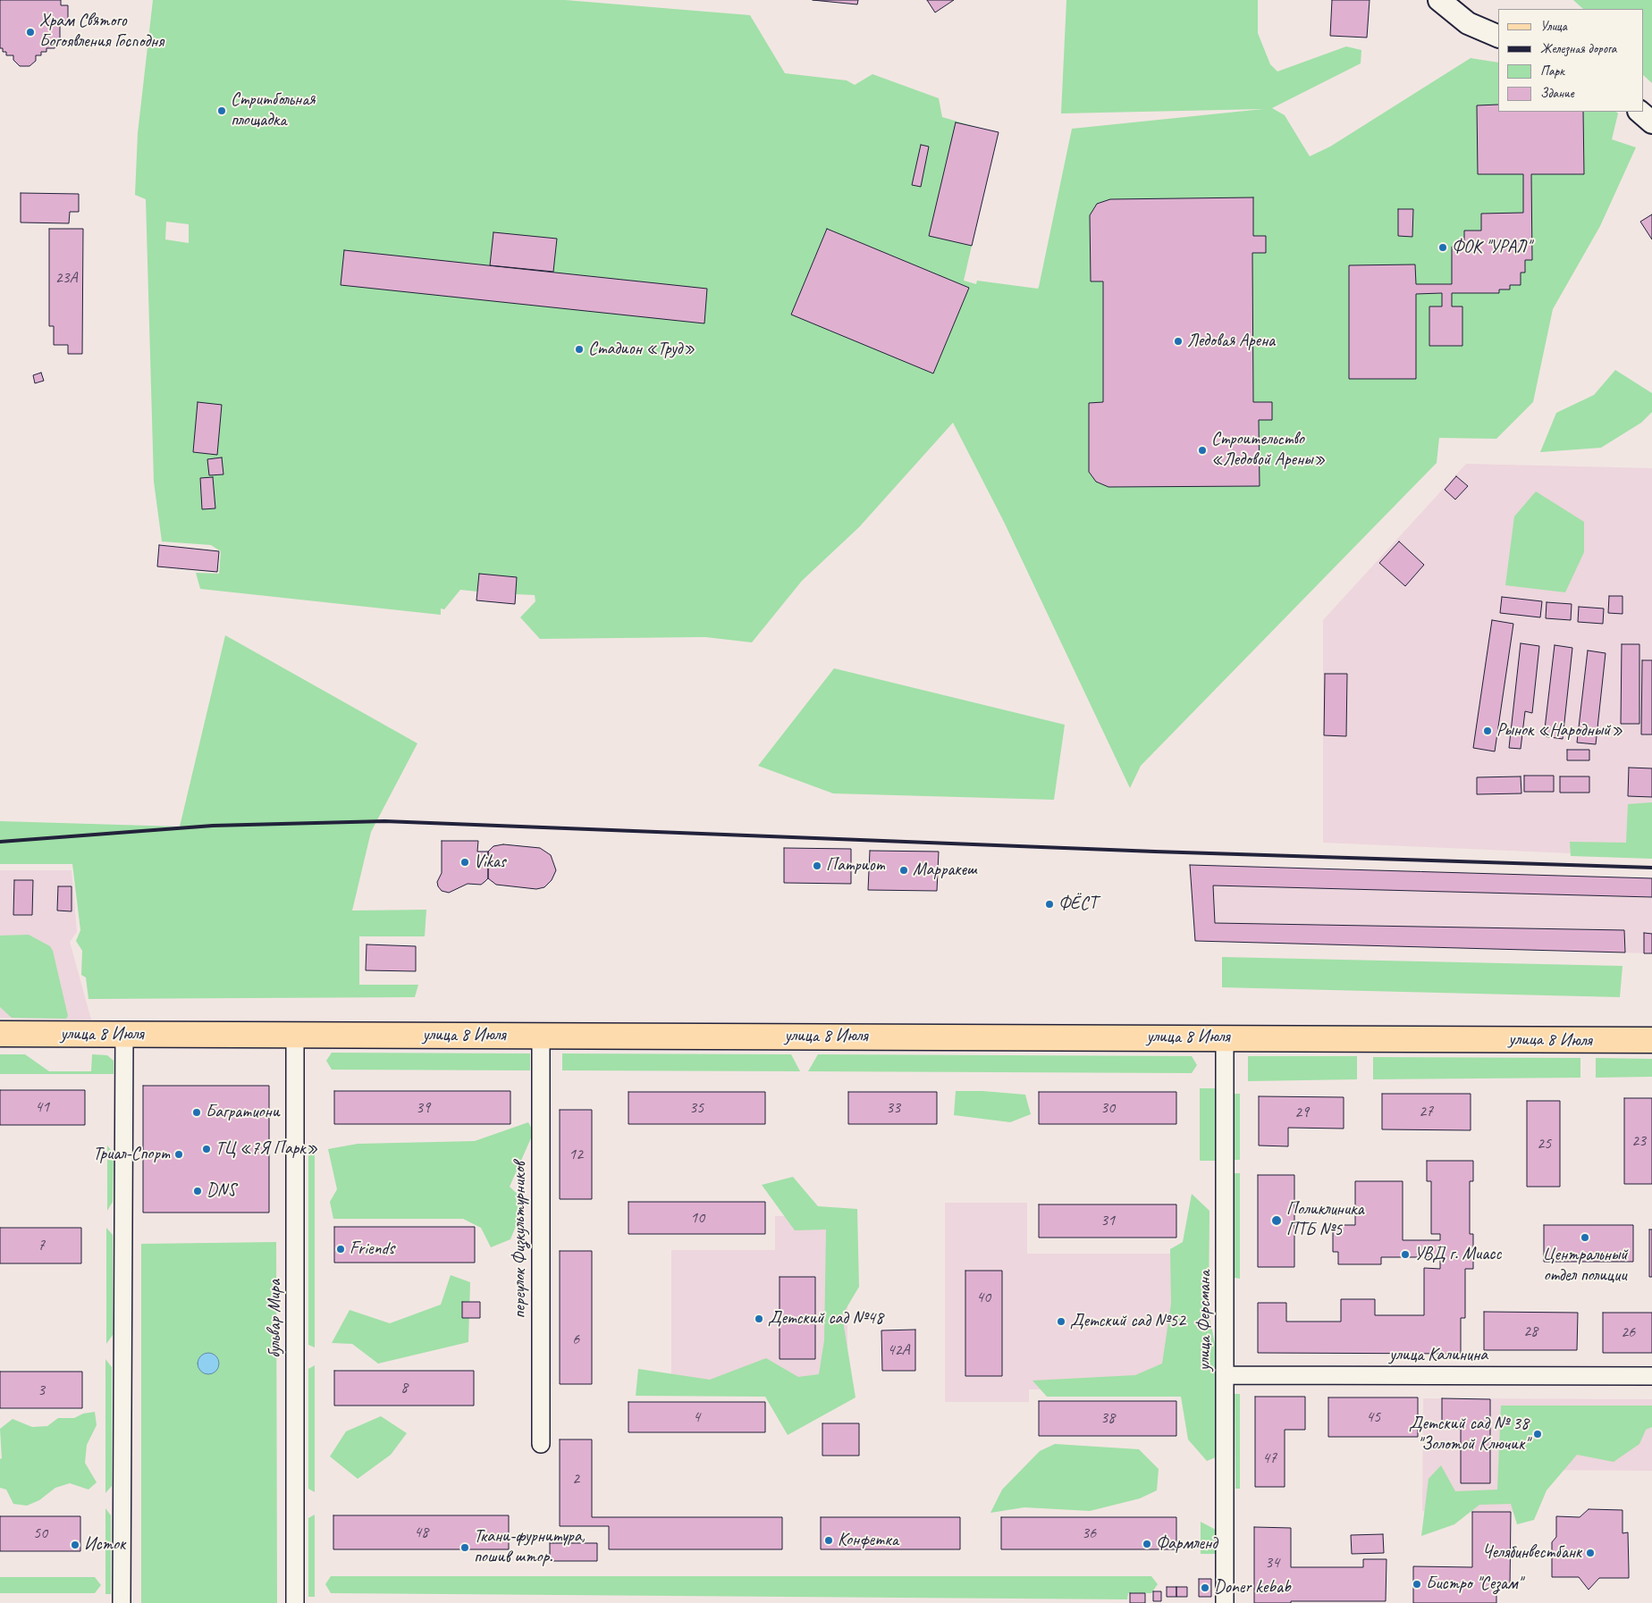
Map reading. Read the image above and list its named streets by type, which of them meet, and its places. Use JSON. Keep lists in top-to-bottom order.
{
  "streets": {
    "main road": ["улица 8 Июля"],
    "street": [
      "переулок Физкультурников",
      "бульвар Мира",
      "улица Ферсмана",
      "улица Калинина"
    ]
  },
  "crossings": [
    ["улица 8 Июля", "переулок Физкультурников"],
    ["улица 8 Июля", "бульвар Мира"],
    ["улица 8 Июля", "улица Ферсмана"],
    ["улица Ферсмана", "улица Калинина"]
  ],
  "places": [
    "Храм Святого Богоявления Господня",
    "Стритбольная площадка",
    "ФОК \"УРАЛ\"",
    "Ледовая Арена",
    "Стадион «Труд»",
    "Строительство «Ледовой Арены»",
    "Рынок «Народный»",
    "Vikas",
    "Патриот",
    "Марракеш",
    "ФЁСТ",
    "Багратиони",
    "ТЦ «7Я Парк»",
    "Триал-Спорт",
    "DNS",
    "Поликлиника ПТБ №5",
    "Центральный отдел полиции",
    "Friends",
    "УВД г. Миасс",
    "Детский сад №48",
    "Детский сад №52",
    "Детский сад № 38 \"Золотой Ключик\"",
    "Конфетка",
    "Фармленд",
    "Исток",
    "Ткани-фурнитура, пошив штор.",
    "Челябинвестбанк",
    "Бистро \"Сезам\"",
    "Doner kebab"
  ],
  "house_numbers": [
    "23А",
    "41",
    "39",
    "35",
    "33",
    "30",
    "27",
    "29",
    "23",
    "25",
    "12",
    "10",
    "31",
    "7",
    "40",
    "28",
    "26",
    "6",
    "42А",
    "8",
    "3",
    "4",
    "45",
    "38",
    "47",
    "2",
    "48",
    "50",
    "36",
    "34"
  ],
  "legend": [
    "Улица",
    "Железная дорога",
    "Парк",
    "Здание"
  ]
}
